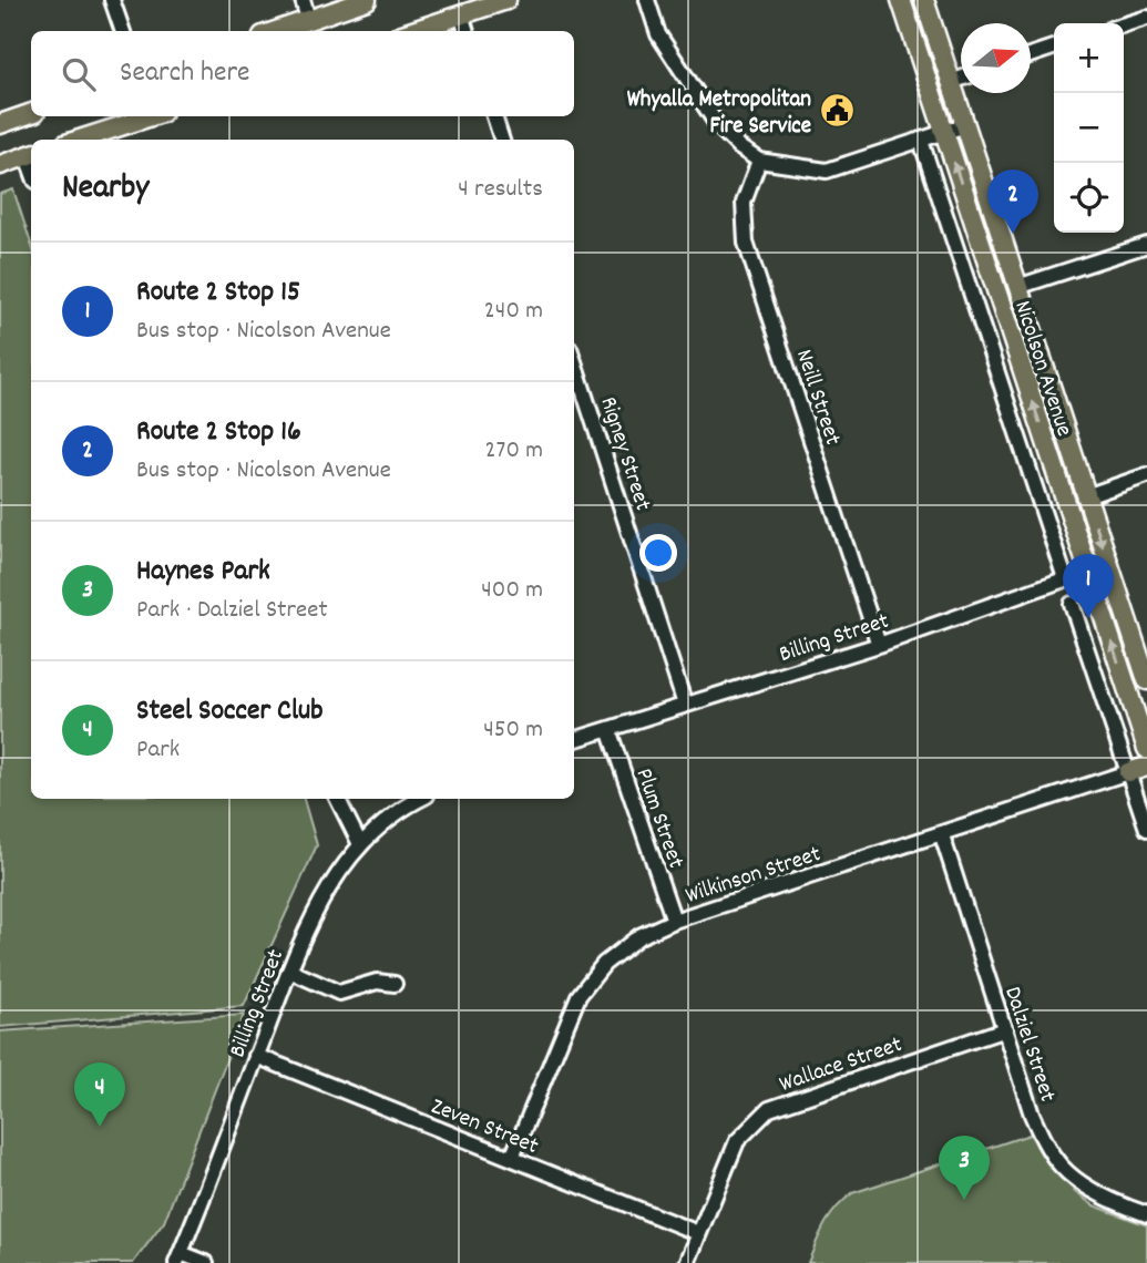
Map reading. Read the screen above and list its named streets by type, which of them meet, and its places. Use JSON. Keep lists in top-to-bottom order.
{
  "streets": {
    "main road": ["Nicolson Avenue"],
    "street": [
      "Neill Street",
      "Rigney Street",
      "Billing Street",
      "Plum Street",
      "Wilkinson Street",
      "Dalziel Street",
      "Wallace Street",
      "Zeven Street"
    ]
  },
  "crossings": [
    ["Nicolson Avenue", "Billing Street"],
    ["Neill Street", "Billing Street"],
    ["Rigney Street", "Billing Street"],
    ["Billing Street", "Plum Street"],
    ["Billing Street", "Zeven Street"],
    ["Plum Street", "Wilkinson Street"],
    ["Wilkinson Street", "Dalziel Street"],
    ["Wilkinson Street", "Zeven Street"],
    ["Dalziel Street", "Wallace Street"],
    ["Wallace Street", "Zeven Street"]
  ],
  "places": {
    "public building": ["Whyalla Metropolitan Fire Service"]
  },
  "north": "right",
  "page": {
    "map_buttons": ["+", "−"],
    "search": "Search here",
    "heading": ["Nearby", "4 results"],
    "pins": [
      "2",
      "1",
      "4",
      "3"
    ],
    "list": [
      {
        "mark": "1",
        "name": "Route 2 Stop 15",
        "note": "Bus stop · Nicolson Avenue",
        "value": "240 m"
      },
      {
        "mark": "2",
        "name": "Route 2 Stop 16",
        "note": "Bus stop · Nicolson Avenue",
        "value": "270 m"
      },
      {
        "mark": "3",
        "name": "Haynes Park",
        "note": "Park · Dalziel Street",
        "value": "400 m"
      },
      {
        "mark": "4",
        "name": "Steel Soccer Club",
        "note": "Park",
        "value": "450 m"
      }
    ]
  }
}
